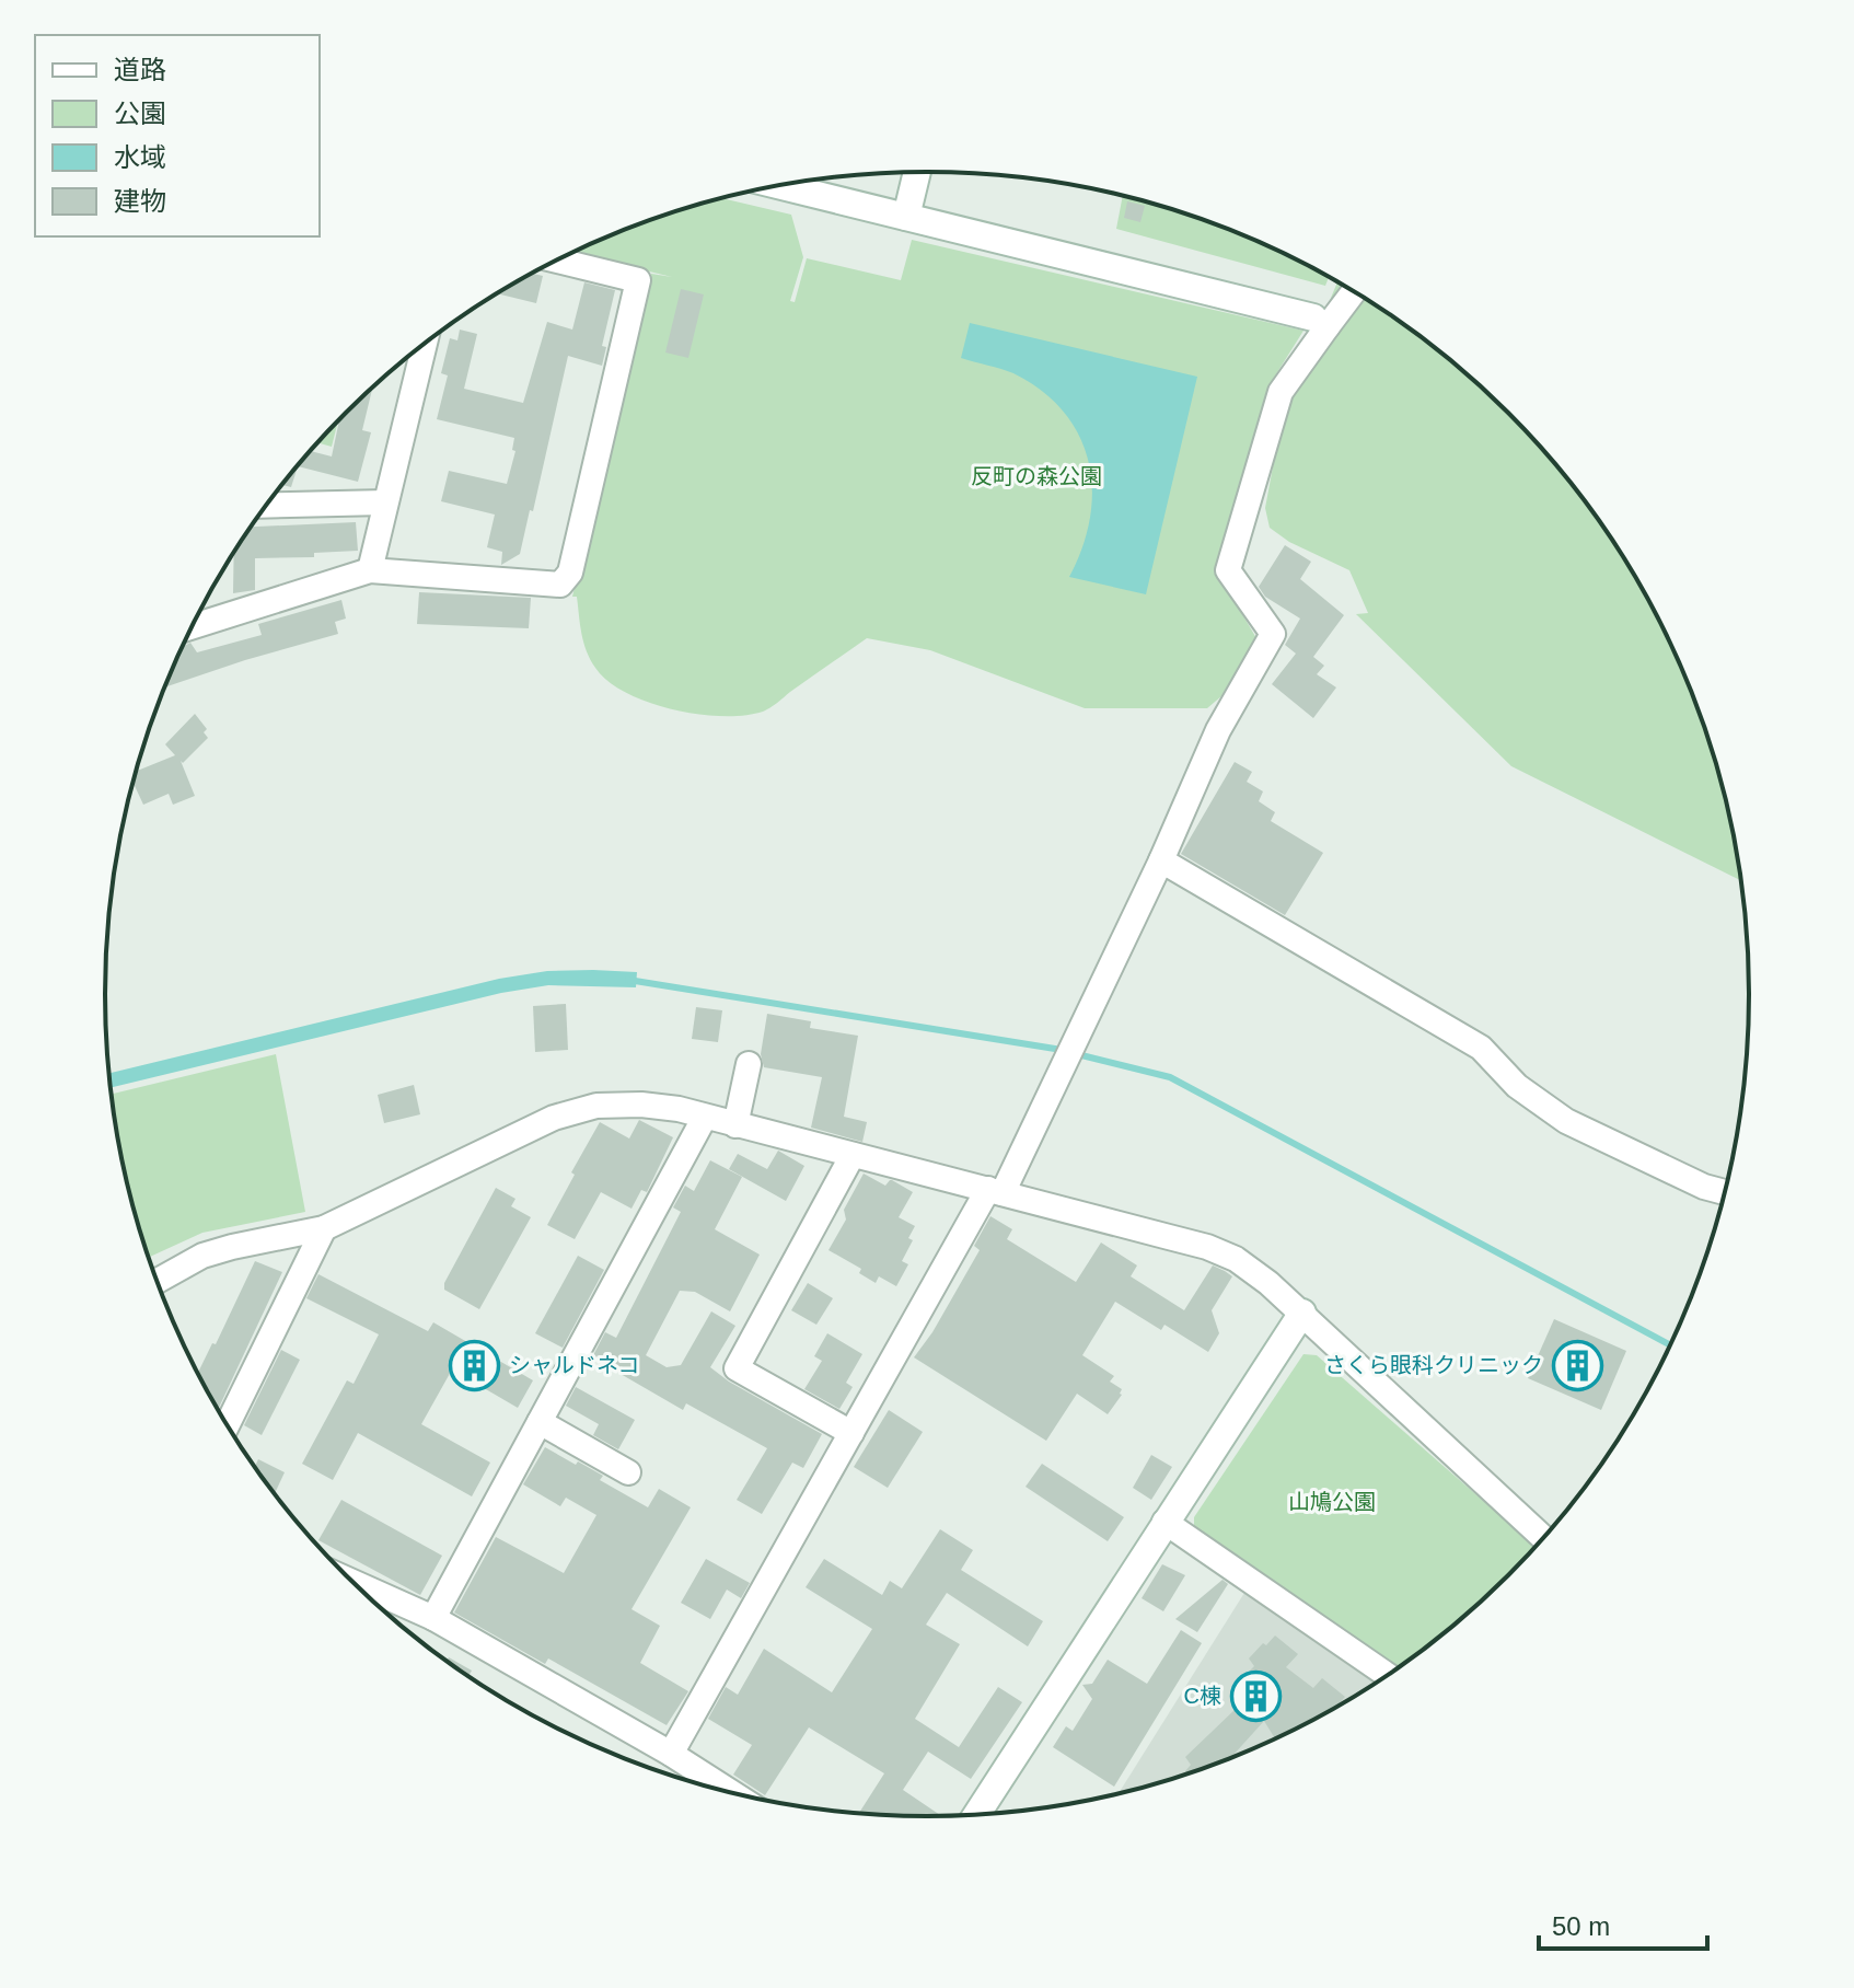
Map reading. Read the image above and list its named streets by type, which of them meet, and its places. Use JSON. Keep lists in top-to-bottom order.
{
  "parks": ["反町の森公園", "山鳩公園"],
  "places": {
    "building": ["シャルドネコ", "さくら眼科クリニック", "C棟"]
  },
  "legend": [
    "道路",
    "公園",
    "水域",
    "建物"
  ],
  "scale_bar": "50 m"
}
